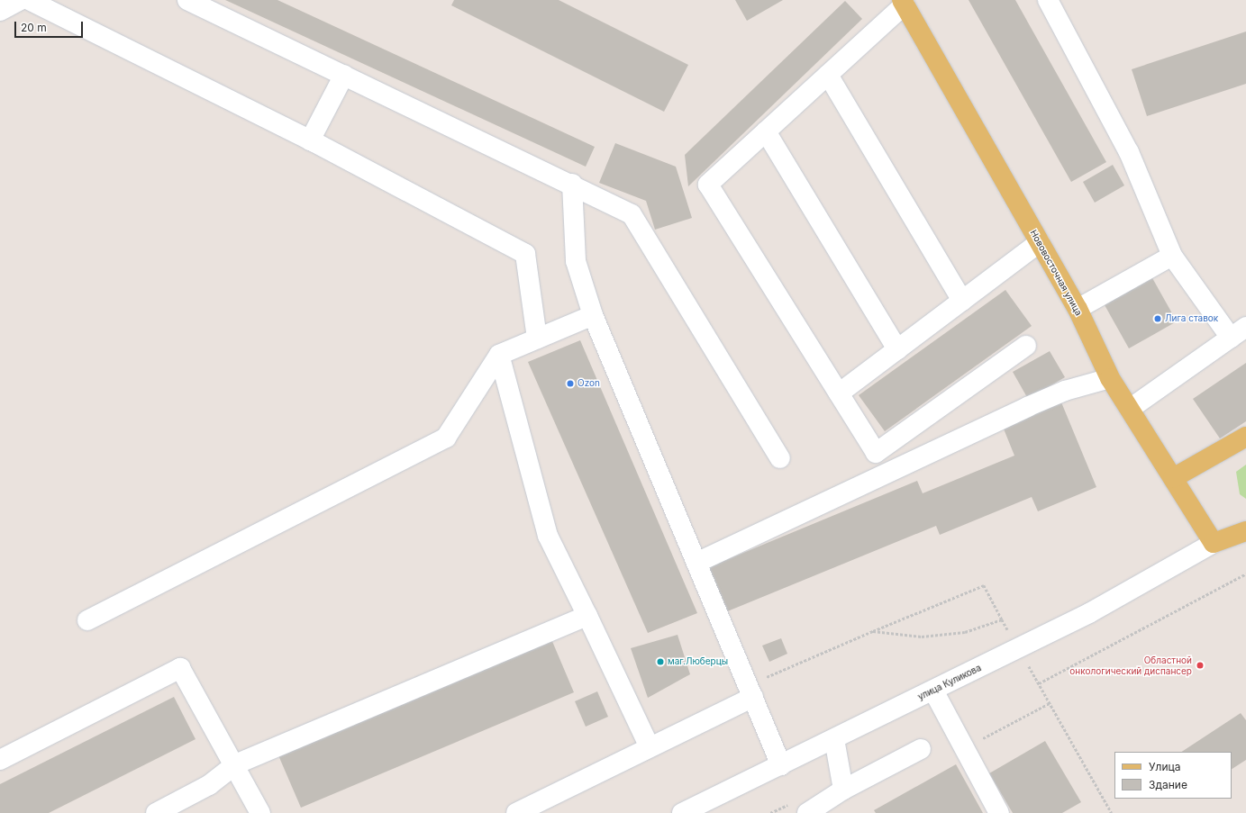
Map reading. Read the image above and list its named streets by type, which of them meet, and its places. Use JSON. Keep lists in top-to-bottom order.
{
  "streets": {
    "main road": ["Нововосточная улица"],
    "street": ["улица Куликова"]
  },
  "crossings": [
    ["Нововосточная улица", "улица Куликова"]
  ],
  "places": [
    "Лига ставок",
    "Ozon",
    "маг.Люберцы",
    "Областной онкологический диспансер"
  ],
  "legend": ["Улица", "Здание"],
  "scale_bar": "20 m"
}
